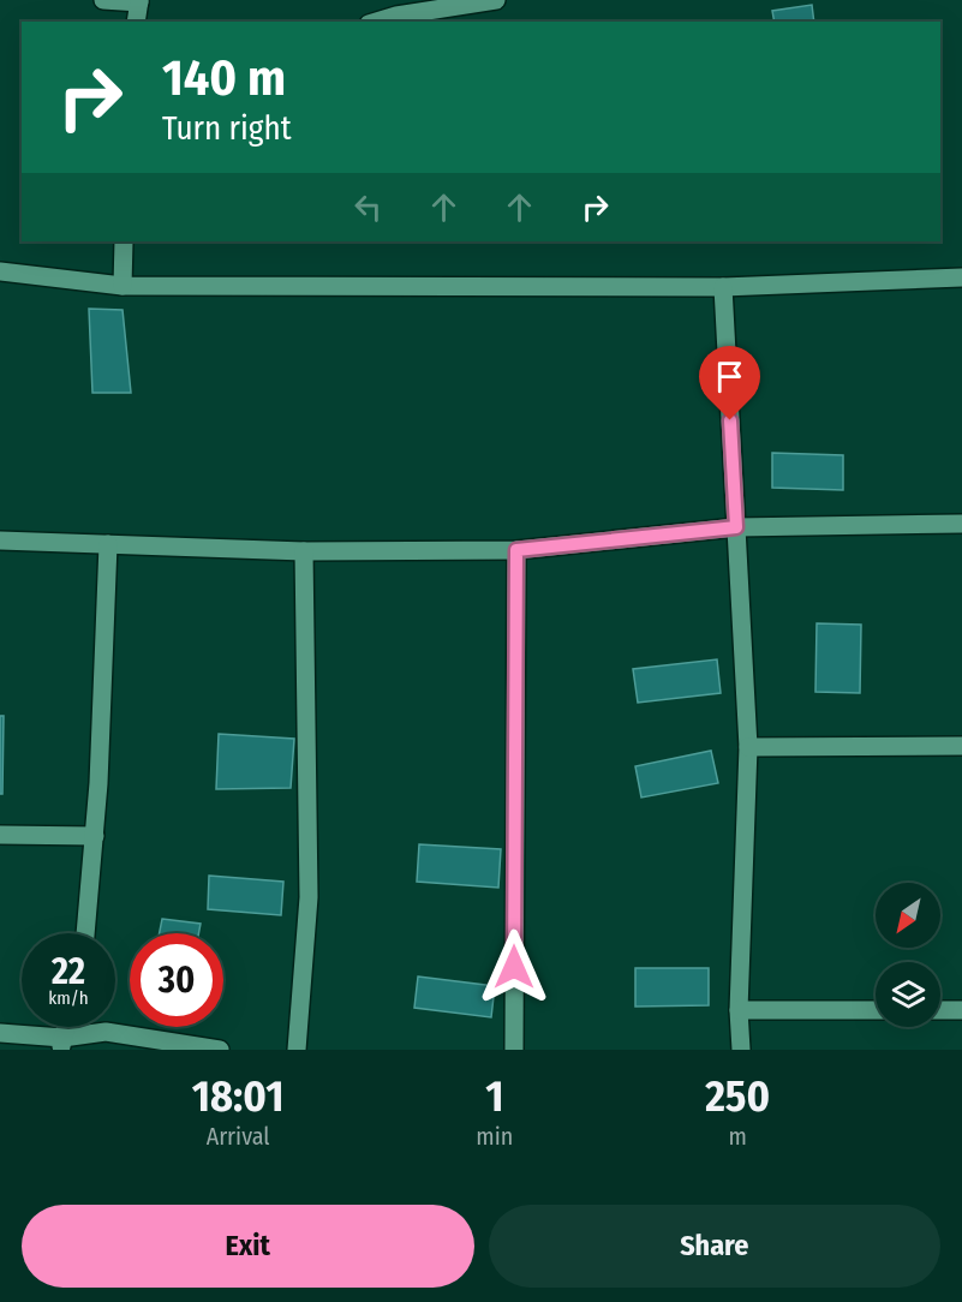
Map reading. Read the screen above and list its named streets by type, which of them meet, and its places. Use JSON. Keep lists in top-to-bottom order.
{
  "north": "bottom left",
  "page": {
    "turn": ["140 m", "Turn right"],
    "speed": "22 km/h",
    "limit": "30",
    "eta": [
      "18:01",
      "Arrival",
      "1",
      "min",
      "250",
      "m"
    ],
    "buttons": ["Exit", "Share"]
  }
}
